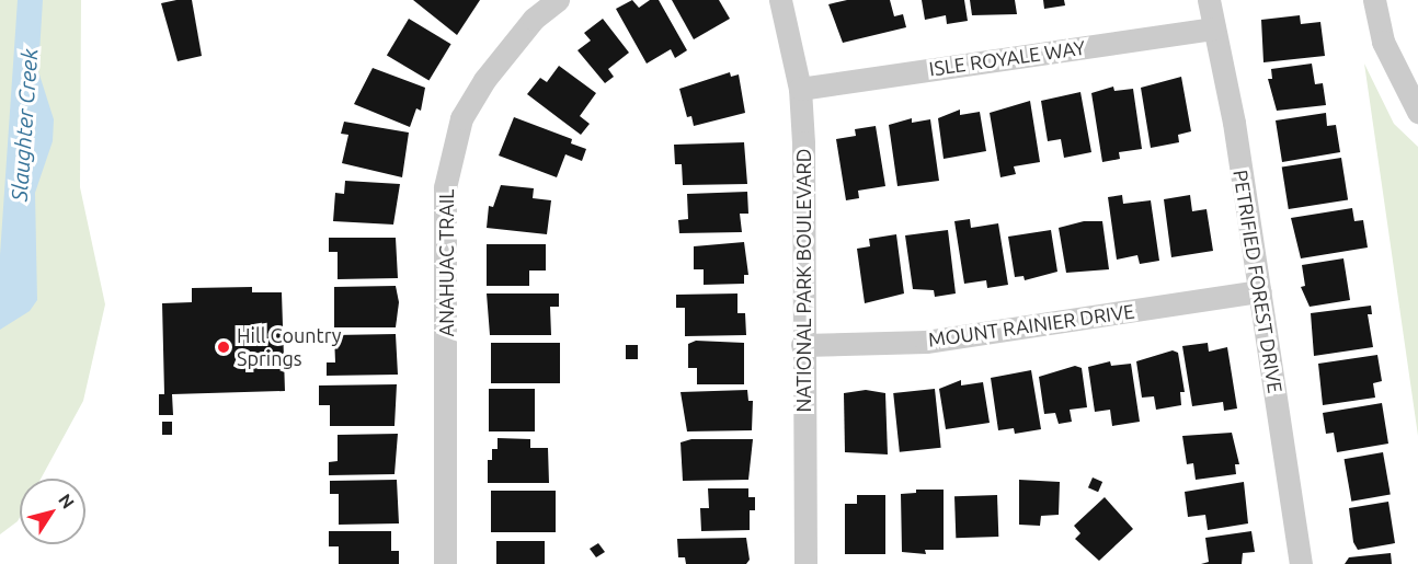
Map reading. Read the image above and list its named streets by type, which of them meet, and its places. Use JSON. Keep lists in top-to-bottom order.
{
  "streets": {
    "street": [
      "ISLE ROYALE WAY",
      "ANAHUAC TRAIL",
      "NATIONAL PARK BOULEVARD",
      "PETRIFIED FOREST DRIVE",
      "MOUNT RAINIER DRIVE"
    ]
  },
  "crossings": [
    ["ISLE ROYALE WAY", "NATIONAL PARK BOULEVARD"],
    ["ISLE ROYALE WAY", "PETRIFIED FOREST DRIVE"],
    ["NATIONAL PARK BOULEVARD", "MOUNT RAINIER DRIVE"],
    ["PETRIFIED FOREST DRIVE", "MOUNT RAINIER DRIVE"]
  ],
  "water": ["Slaughter Creek"],
  "places": ["Hill Country Springs"],
  "north": "top right"
}
